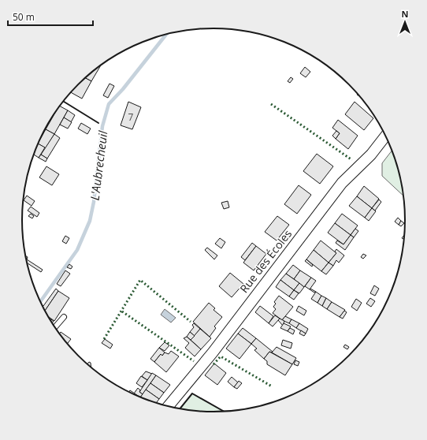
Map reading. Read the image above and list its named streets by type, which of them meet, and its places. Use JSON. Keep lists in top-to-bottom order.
{
  "streets": {
    "street": ["Rue des Écoles"]
  },
  "water": ["L'Aubrecheuil"],
  "house_numbers": ["7"],
  "scale_bar": "50 m",
  "north": "top"
}
